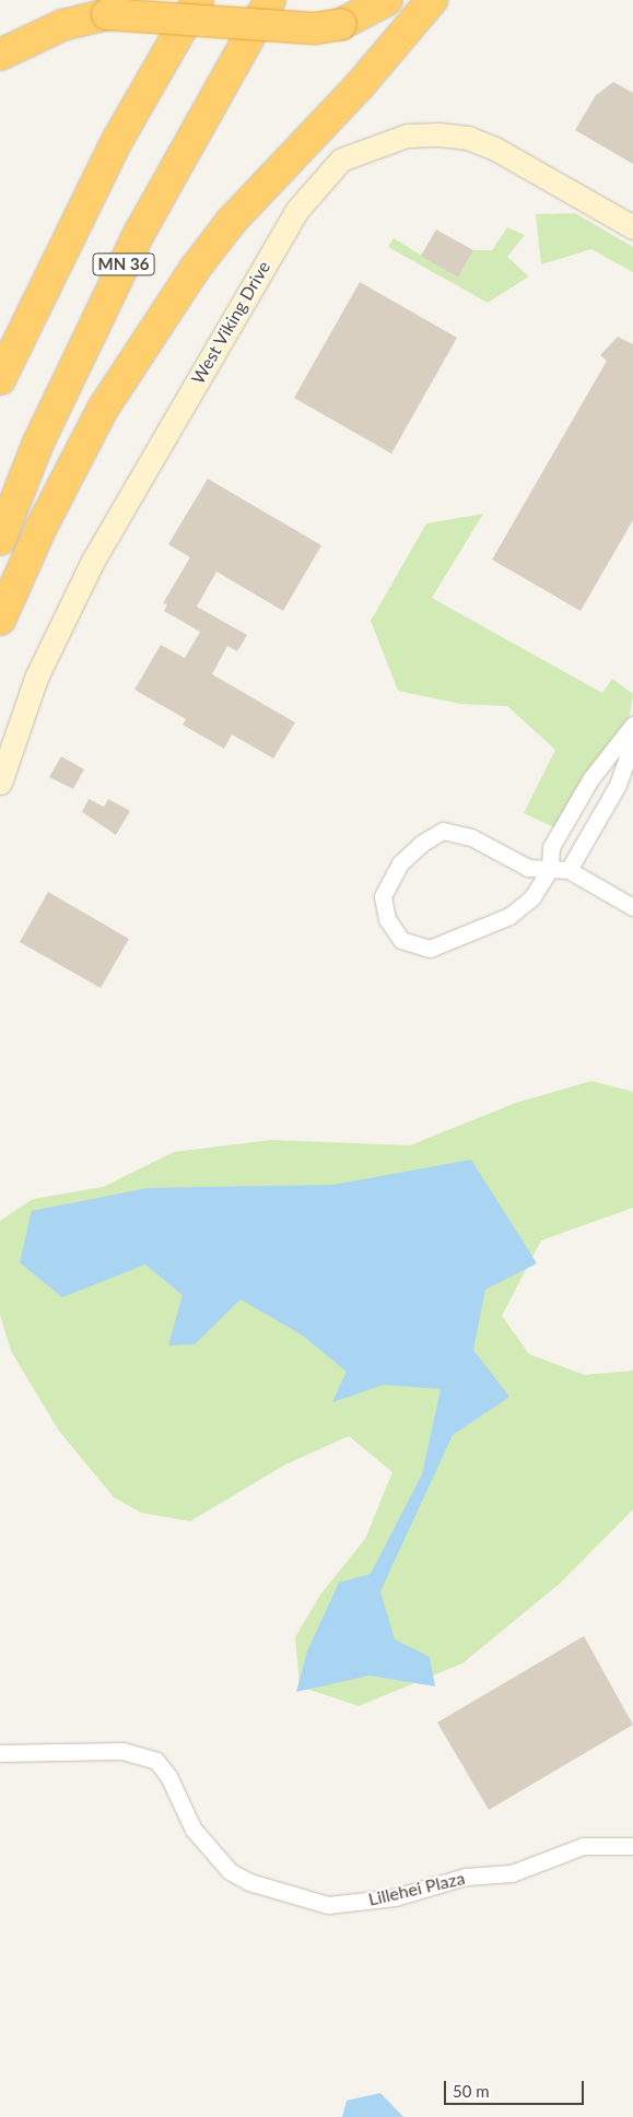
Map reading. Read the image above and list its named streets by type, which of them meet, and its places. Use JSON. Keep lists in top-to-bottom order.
{
  "streets": {
    "highway": ["MN 36"],
    "street": ["West Viking Drive", "Lillehei Plaza"]
  },
  "scale_bar": "50 m"
}
